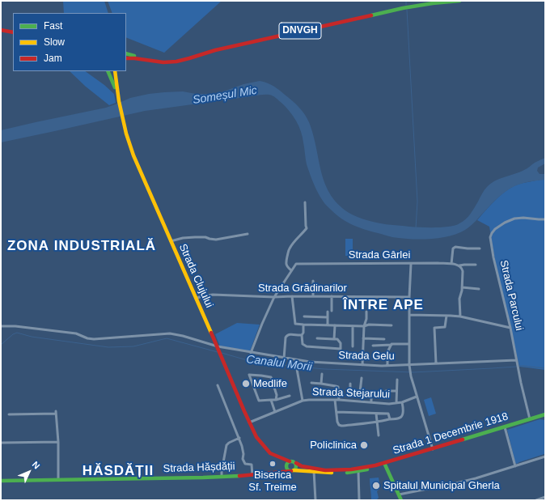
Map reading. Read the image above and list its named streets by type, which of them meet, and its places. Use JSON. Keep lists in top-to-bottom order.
{
  "streets": {
    "main road": [
      "DNVGH",
      "Strada Clujului",
      "Strada 1 Decembrie 1918",
      "Strada Hășdății"
    ],
    "street": [
      "Strada Gârlei",
      "Strada Grădinarilor",
      "Strada Parcului",
      "Strada Gelu",
      "Strada Stejarului"
    ]
  },
  "crossings": [
    ["Strada Clujului", "Strada Grădinarilor"],
    ["Strada Clujului", "Strada Gelu"],
    ["Strada Clujului", "Strada Stejarului"],
    ["Strada Clujului", "Strada 1 Decembrie 1918"],
    ["Strada Clujului", "Strada Hășdății"],
    ["Strada Parcului", "Strada Gelu"],
    ["Strada Parcului", "Strada 1 Decembrie 1918"]
  ],
  "districts": ["ZONA INDUSTRIALĂ", "ÎNTRE APE", "HĂSDĂȚII"],
  "water": ["Someșul Mic", "Canalul Morii"],
  "places": [
    "Medlife",
    "Policlinica",
    "Biserica Sf. Treime",
    "Spitalul Municipal Gherla"
  ],
  "legend": ["Fast", "Slow", "Jam"],
  "north": "top right"
}
